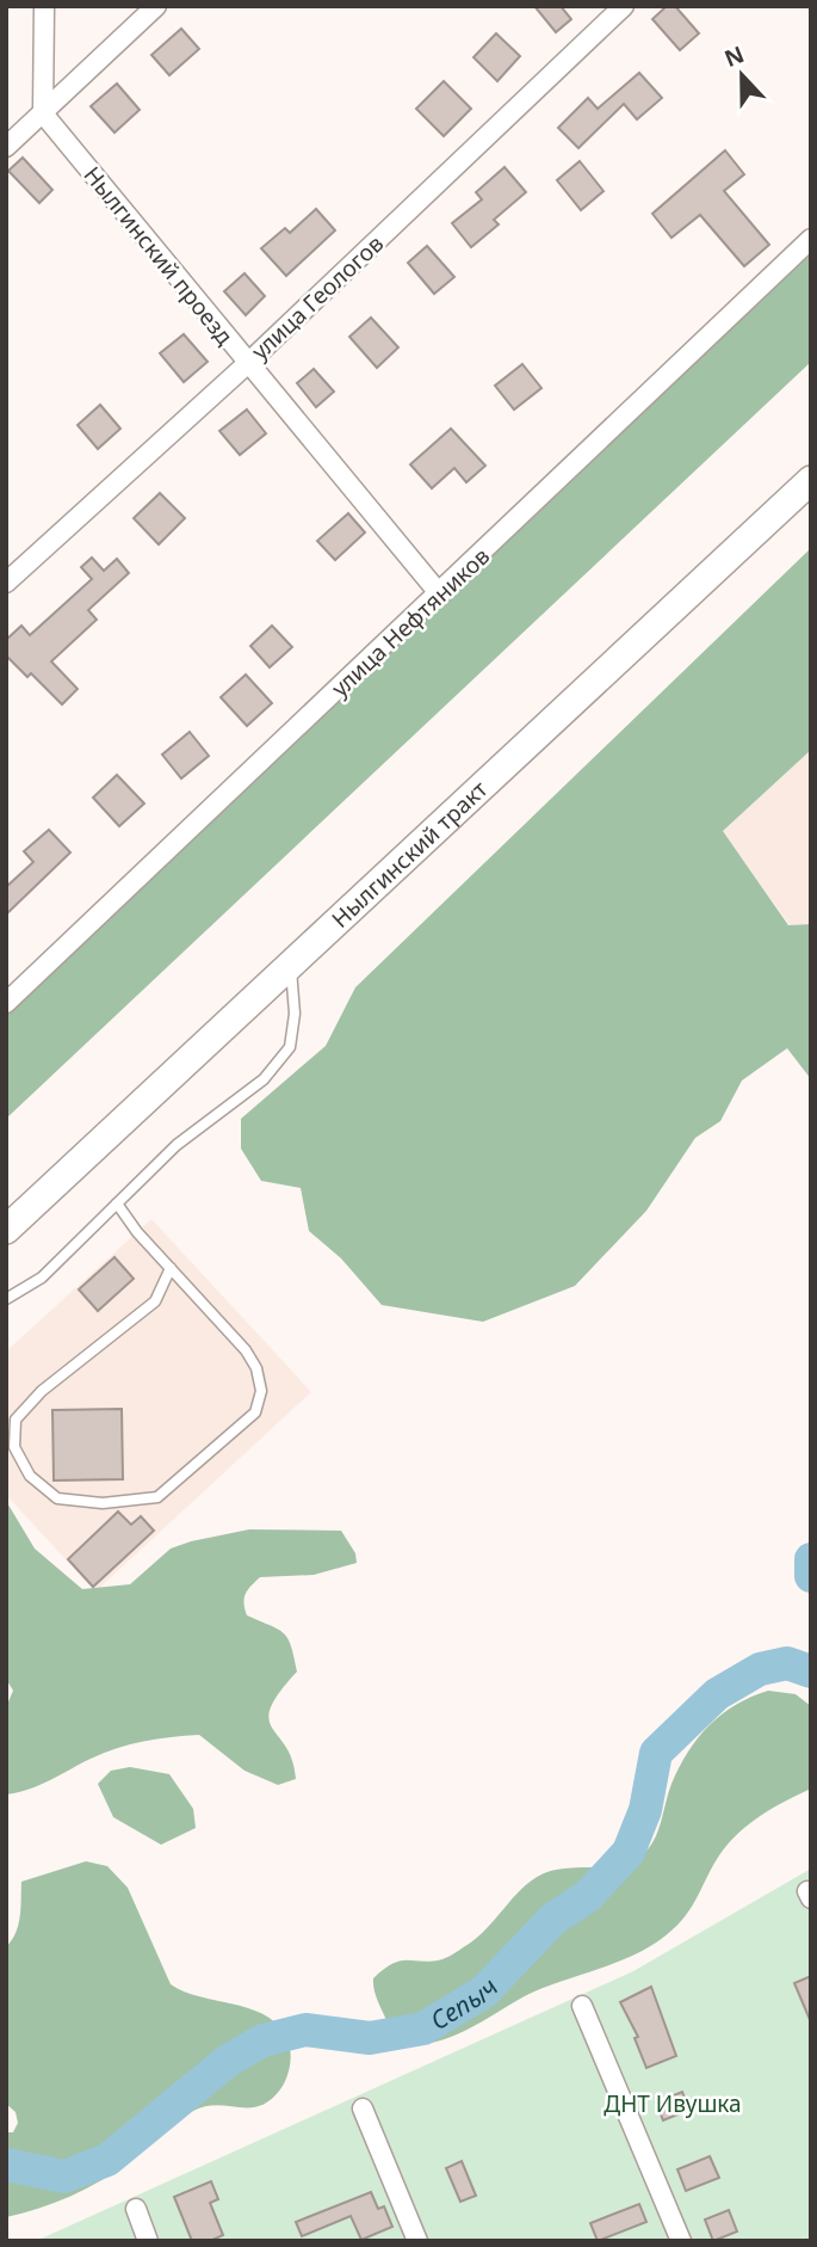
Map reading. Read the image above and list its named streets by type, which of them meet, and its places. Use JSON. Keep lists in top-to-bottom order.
{
  "streets": {
    "main road": ["Нылгинский тракт"],
    "street": ["Нылгинский проезд", "улица Геологов", "улица Нефтяников"]
  },
  "crossings": [
    ["Нылгинский проезд", "улица Геологов"],
    ["Нылгинский проезд", "улица Нефтяников"]
  ],
  "water": ["Сепыч"],
  "parks": ["ДНТ Ивушка"],
  "north": "top"
}
